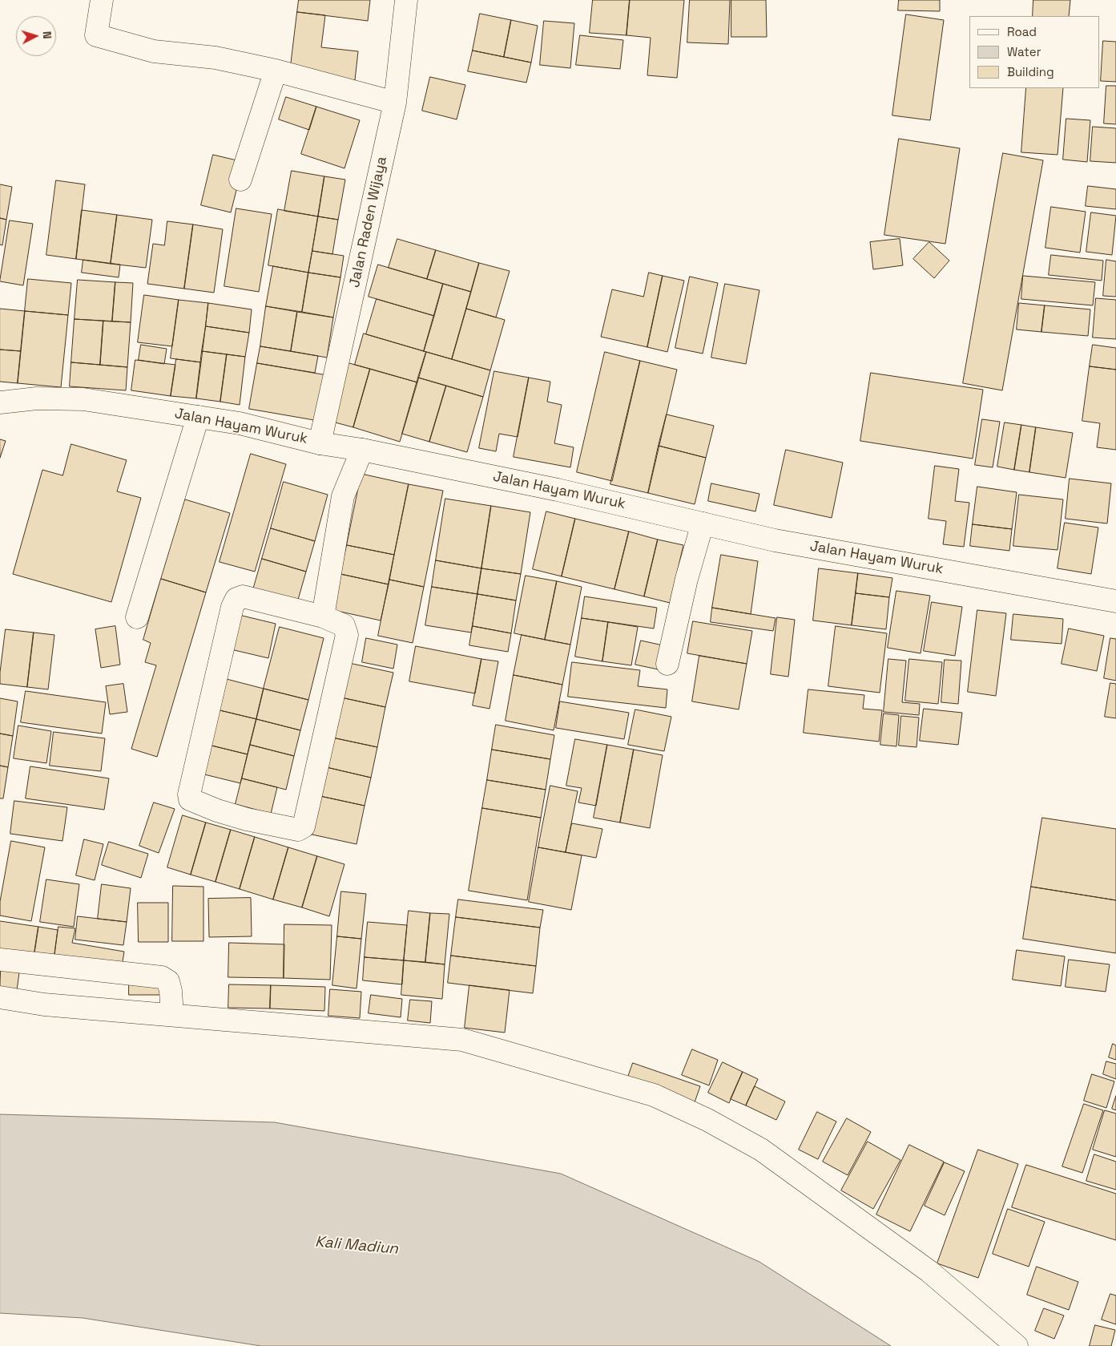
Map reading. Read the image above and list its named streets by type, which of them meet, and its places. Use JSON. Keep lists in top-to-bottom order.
{
  "streets": {
    "street": ["Jalan Raden Wijaya", "Jalan Hayam Wuruk"]
  },
  "crossings": [
    ["Jalan Raden Wijaya", "Jalan Hayam Wuruk"]
  ],
  "water": ["Kali Madiun"],
  "legend": ["Road", "Water", "Building"],
  "north": "right"
}
